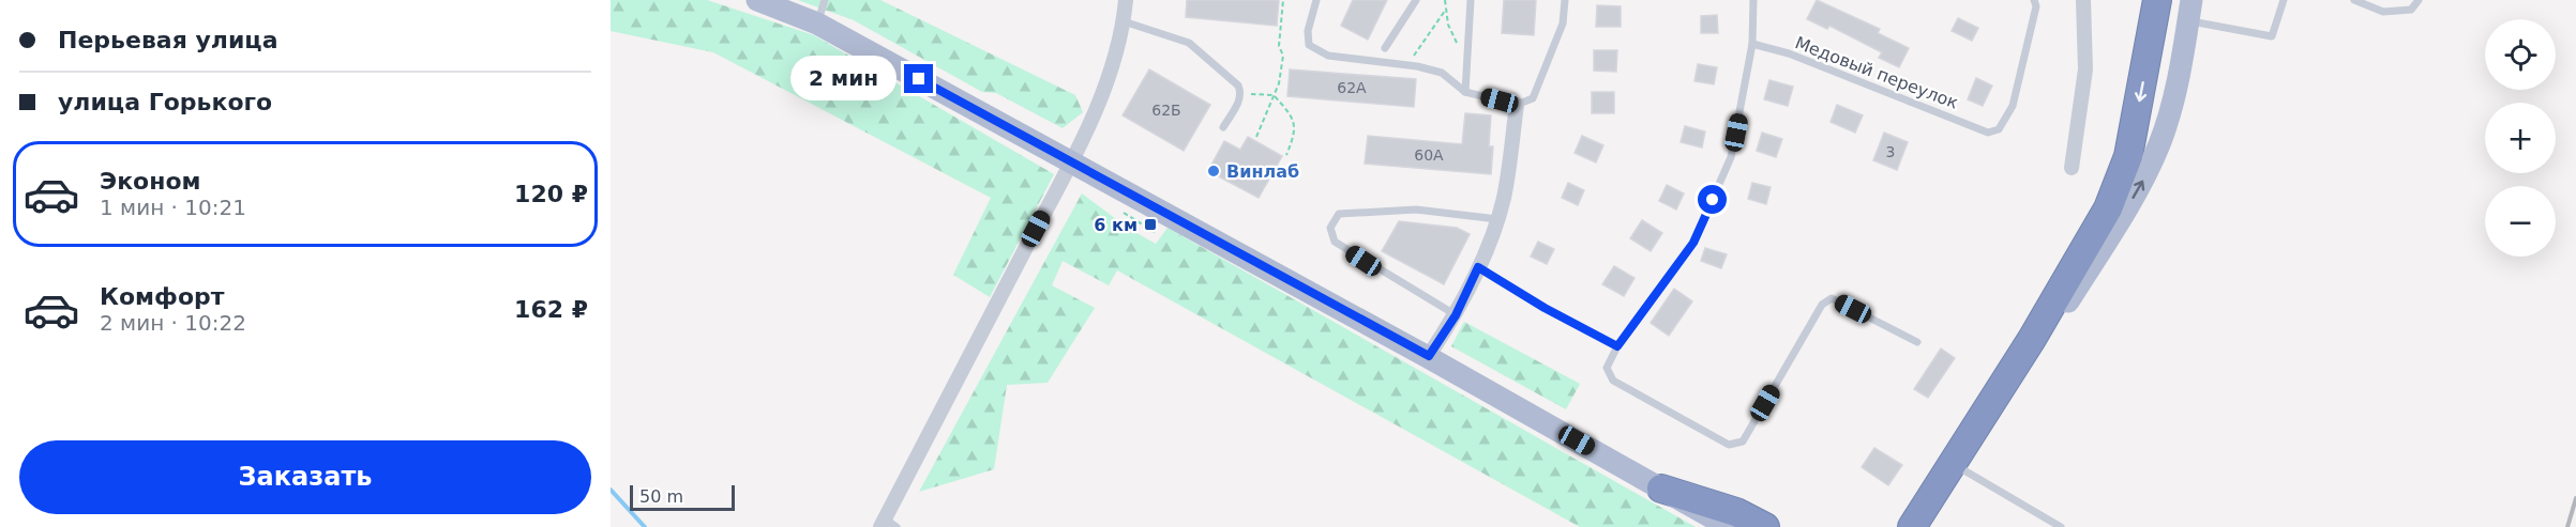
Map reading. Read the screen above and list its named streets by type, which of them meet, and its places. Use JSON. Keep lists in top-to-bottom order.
{
  "streets": {
    "lane": ["Медовый переулок"]
  },
  "places": {
    "other": ["Винлаб"],
    "transit": ["6 км"]
  },
  "house_numbers": [
    "62А",
    "62Б",
    "3",
    "60А"
  ],
  "scale_bar": "50 m",
  "page": {
    "banner": ["Перьевая улица", "улица Горького"],
    "map_buttons": ["+", "−"],
    "bubble": "2 мин",
    "list": [
      {
        "name": "Эконом",
        "note": "1 мин · 10:21",
        "value": "120 ₽"
      },
      {
        "name": "Комфорт",
        "note": "2 мин · 10:22",
        "value": "162 ₽"
      }
    ],
    "buttons": "Заказать",
    "scale": "50 m"
  }
}
